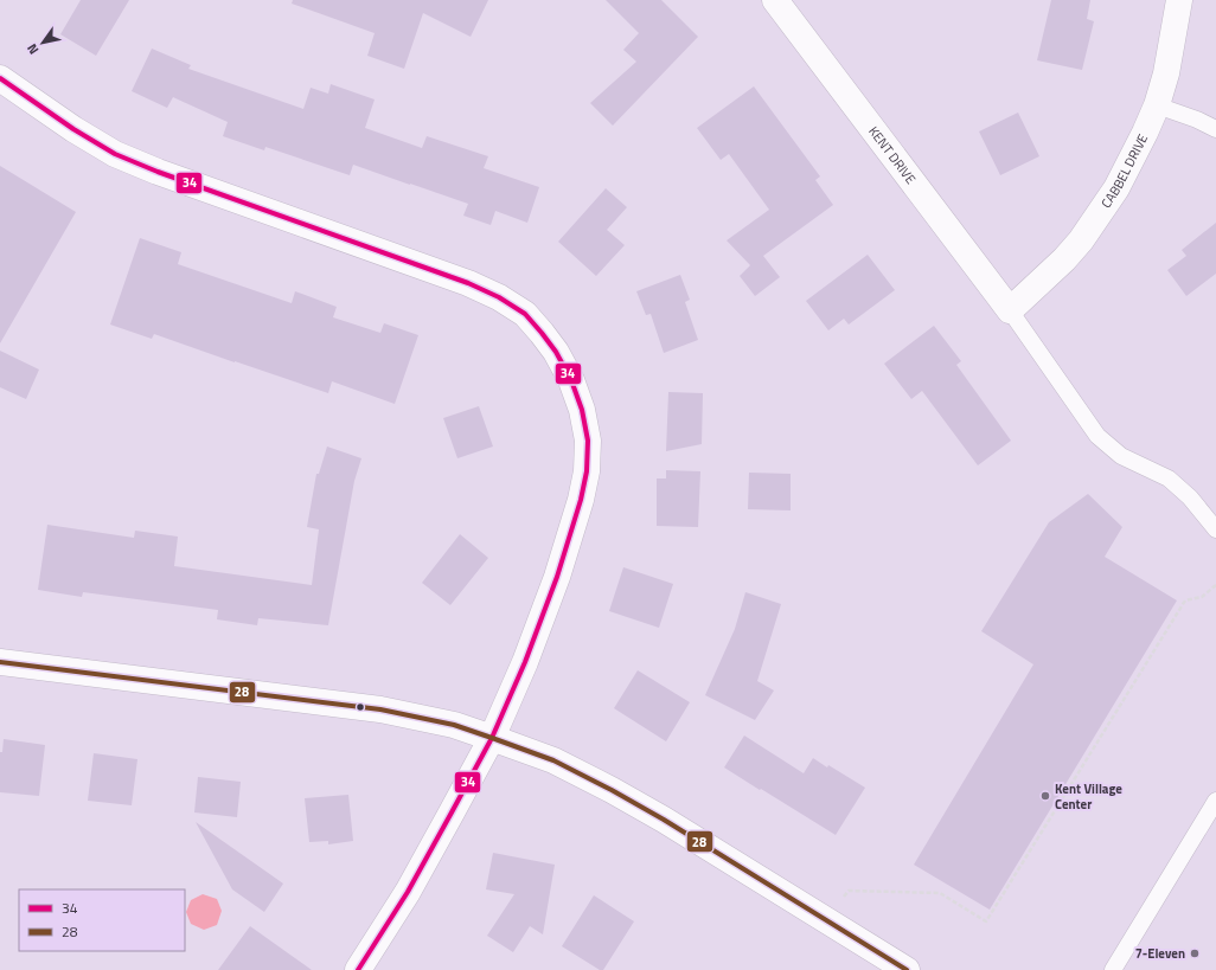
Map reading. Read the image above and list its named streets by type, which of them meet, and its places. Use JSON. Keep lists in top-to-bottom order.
{
  "streets": {
    "street": ["KENT DRIVE", "CABBEL DRIVE"]
  },
  "crossings": [
    ["KENT DRIVE", "CABBEL DRIVE"]
  ],
  "places": ["Kent Village Center", "7-Eleven"],
  "lines": ["transit line 34", "transit line 28"],
  "legend": ["34", "28"],
  "north": "bottom left"
}
